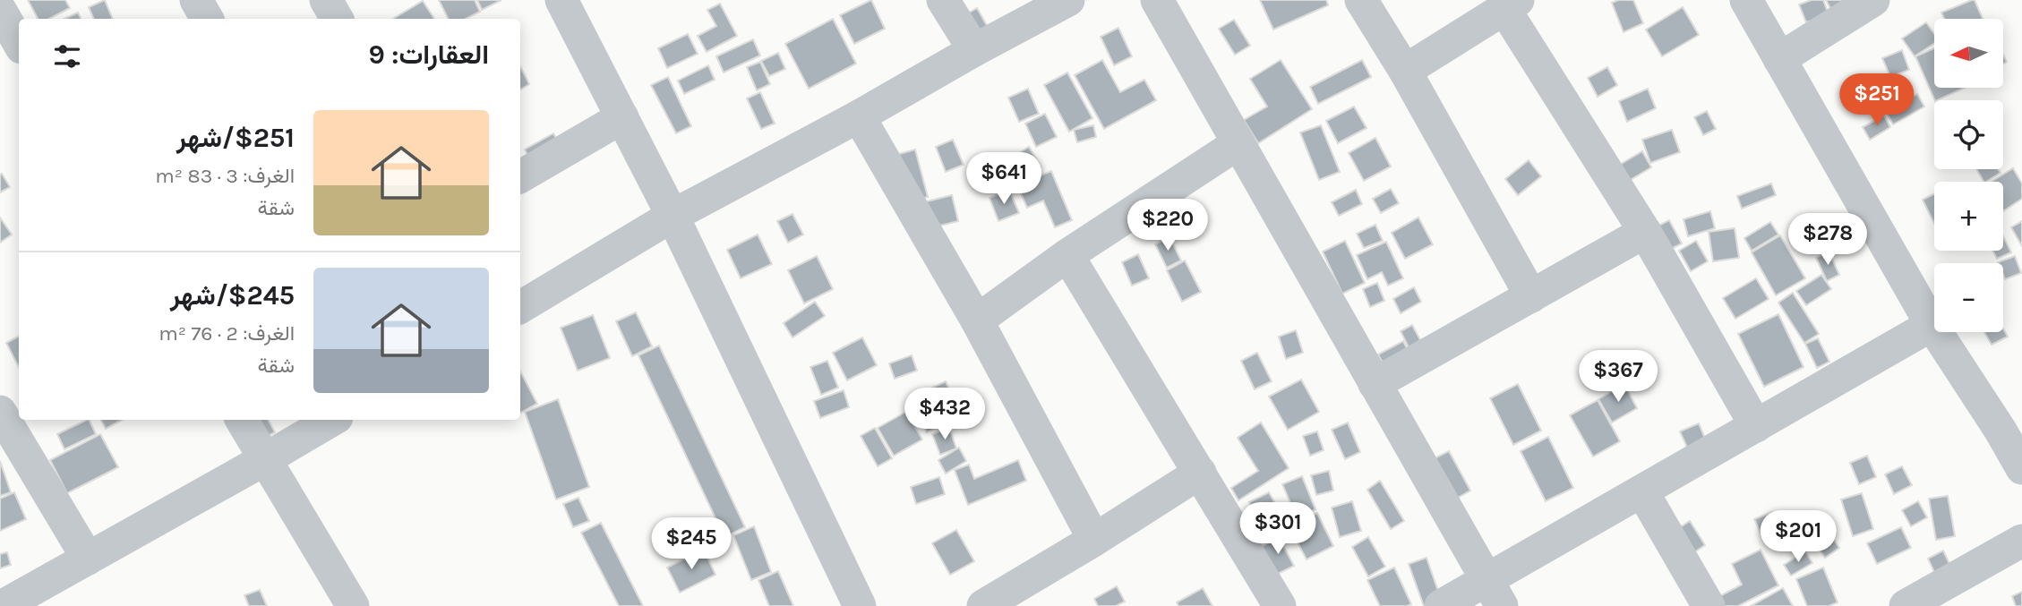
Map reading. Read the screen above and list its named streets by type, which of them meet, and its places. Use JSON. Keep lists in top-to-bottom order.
{
  "north": "left",
  "page": {
    "map_buttons": ["+", "−"],
    "heading": "العقارات: 9",
    "price": [
      "$251",
      "$641",
      "$220",
      "$278",
      "$367",
      "$432",
      "$301",
      "$201",
      "$245"
    ],
    "list": [
      {
        "name": "$251/شهر",
        "note": "الغرف: 3 · 83 m² · شقة"
      },
      {
        "name": "$245/شهر",
        "note": "الغرف: 2 · 76 m² · شقة"
      }
    ]
  }
}
